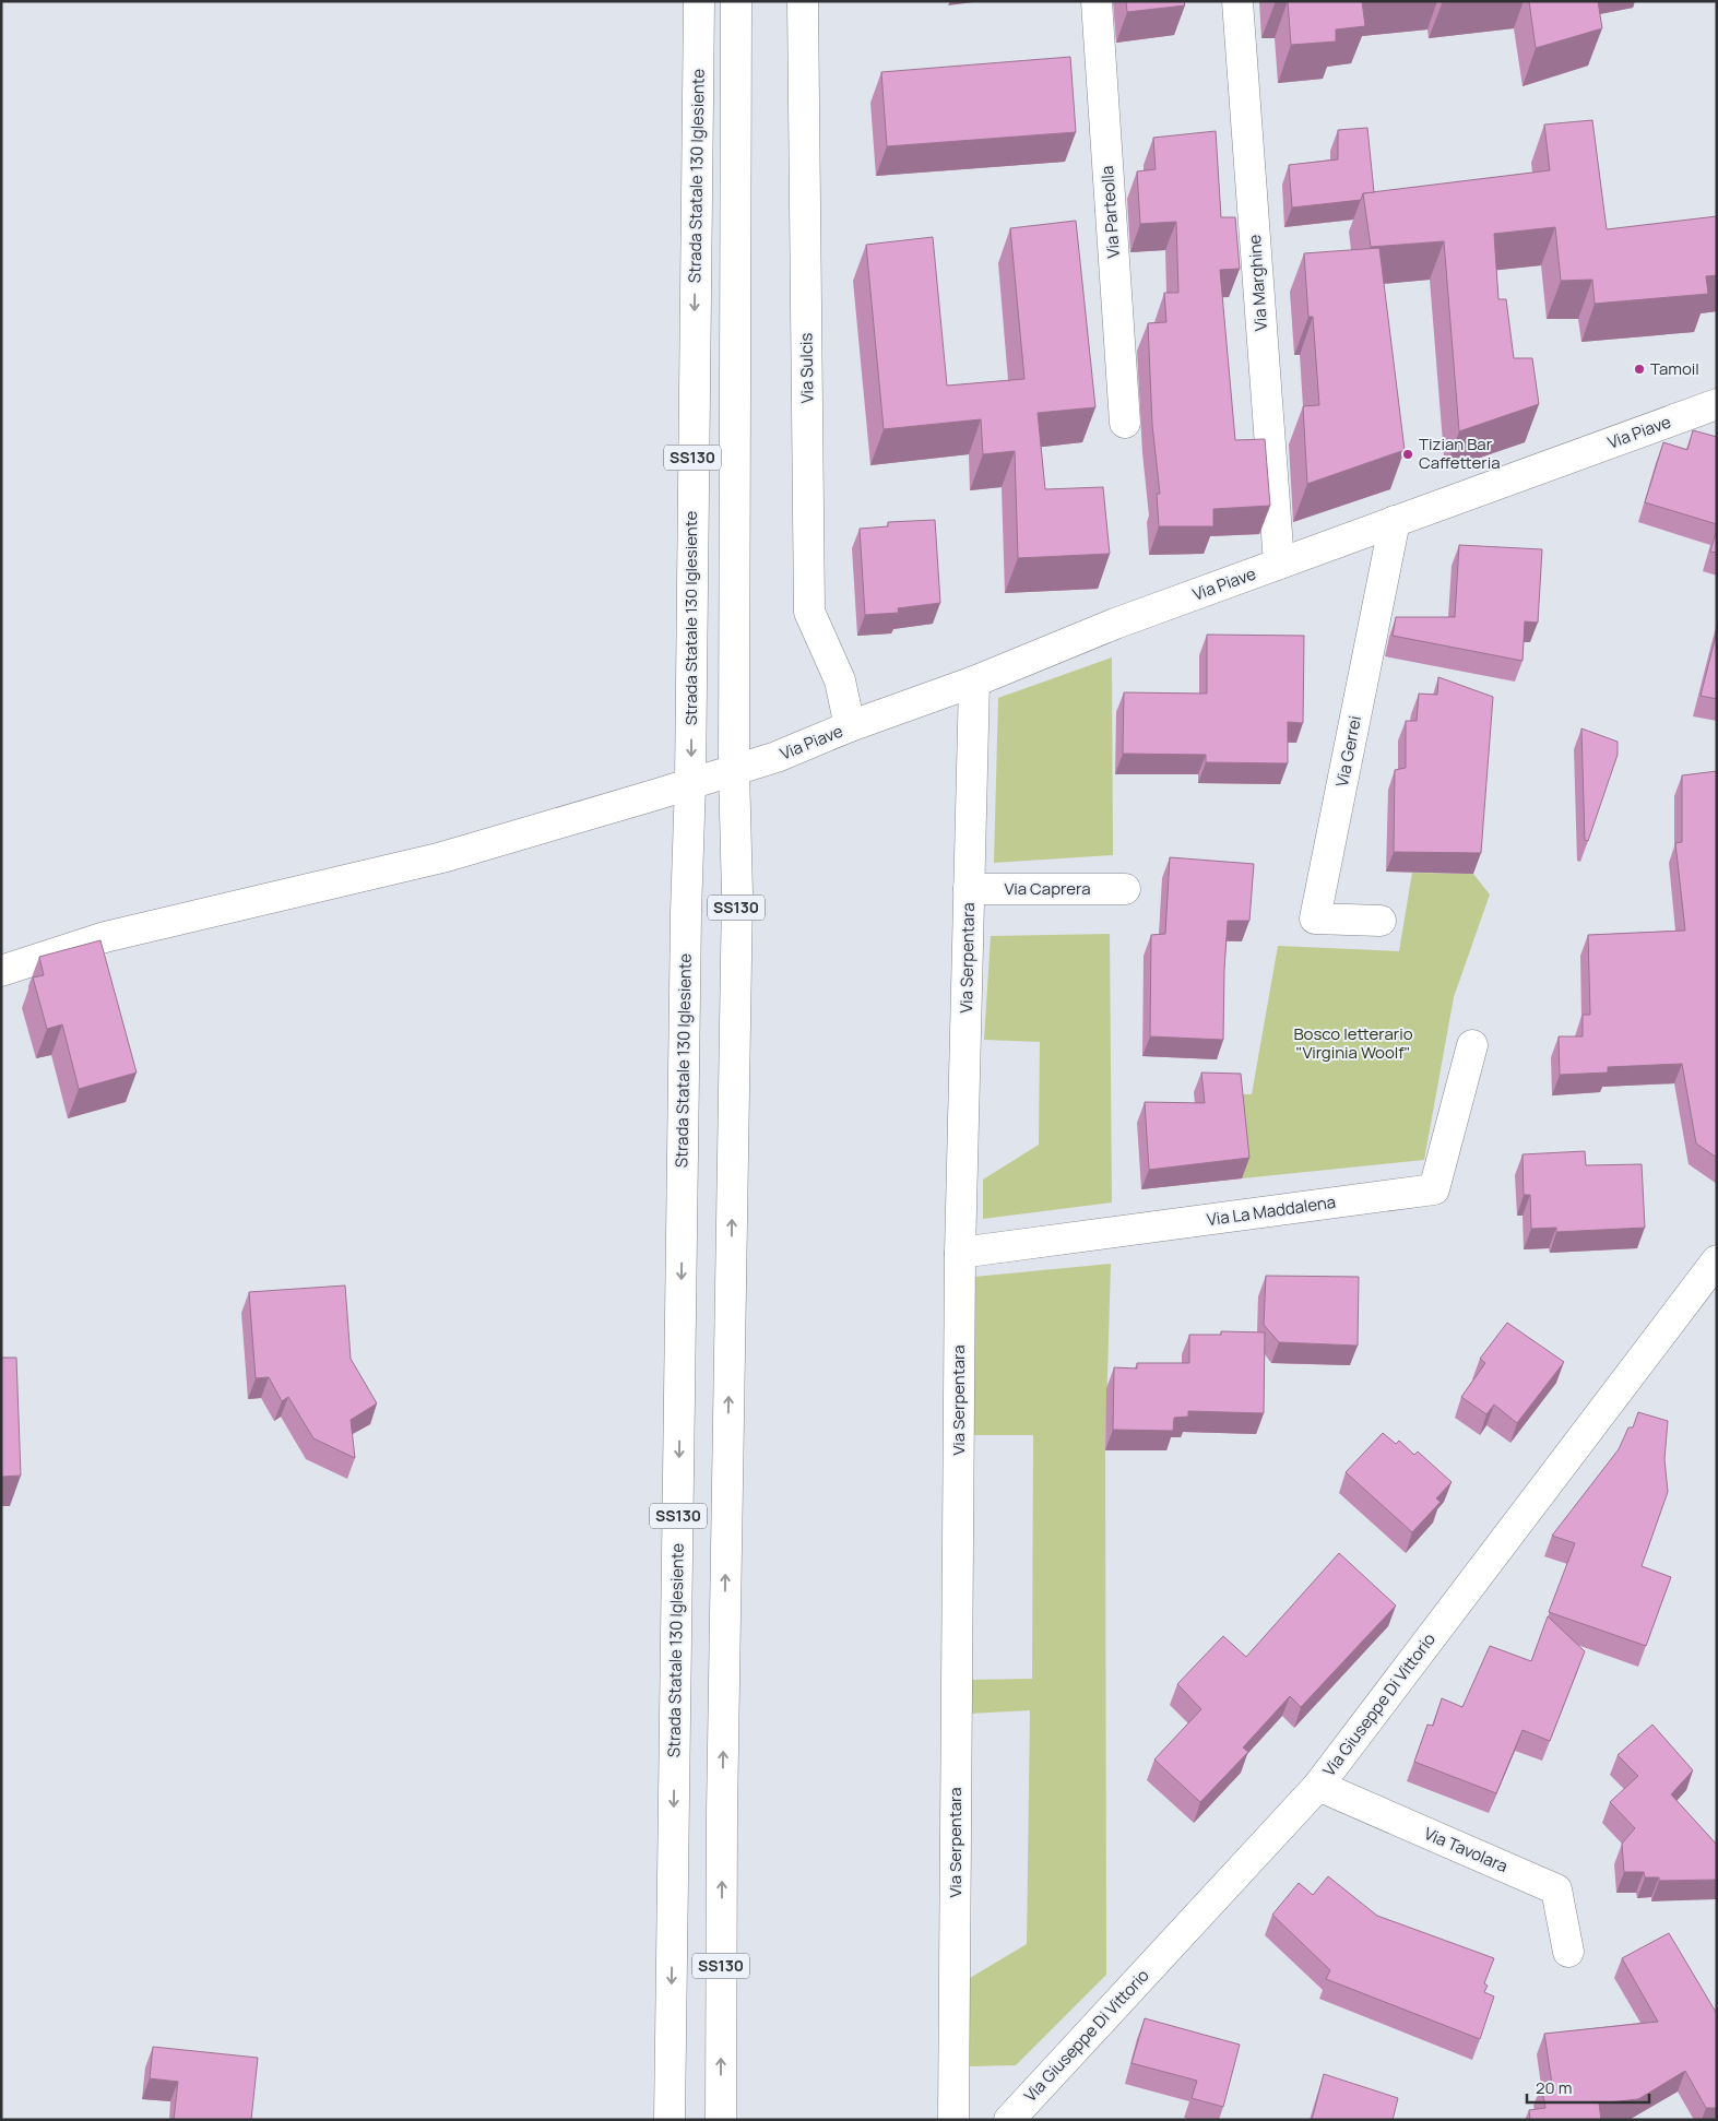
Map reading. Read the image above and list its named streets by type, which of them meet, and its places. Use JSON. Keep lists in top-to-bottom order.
{
  "streets": {
    "street": [
      "Strada Statale 130 Iglesiente",
      "Via Parteolla",
      "Via Marghine",
      "Via Sulcis",
      "Via Piave",
      "SS130",
      "Via Gerrei",
      "Via Caprera",
      "Via Serpentara",
      "Via La Maddalena",
      "Via Giuseppe Di Vittorio",
      "Via Tavolara"
    ]
  },
  "crossings": [
    ["Strada Statale 130 Iglesiente", "Via Piave"],
    ["Via Marghine", "Via Piave"],
    ["Via Sulcis", "Via Piave"],
    ["Via Piave", "SS130"],
    ["Via Piave", "Via Gerrei"],
    ["Via Piave", "Via Serpentara"],
    ["Via Caprera", "Via Serpentara"],
    ["Via Serpentara", "Via La Maddalena"],
    ["Via Giuseppe Di Vittorio", "Via Tavolara"]
  ],
  "parks": ["Bosco letterario \"Virginia Woolf\""],
  "places": ["Tamoil", "Tizian Bar Caffetteria"],
  "scale_bar": "20 m"
}
